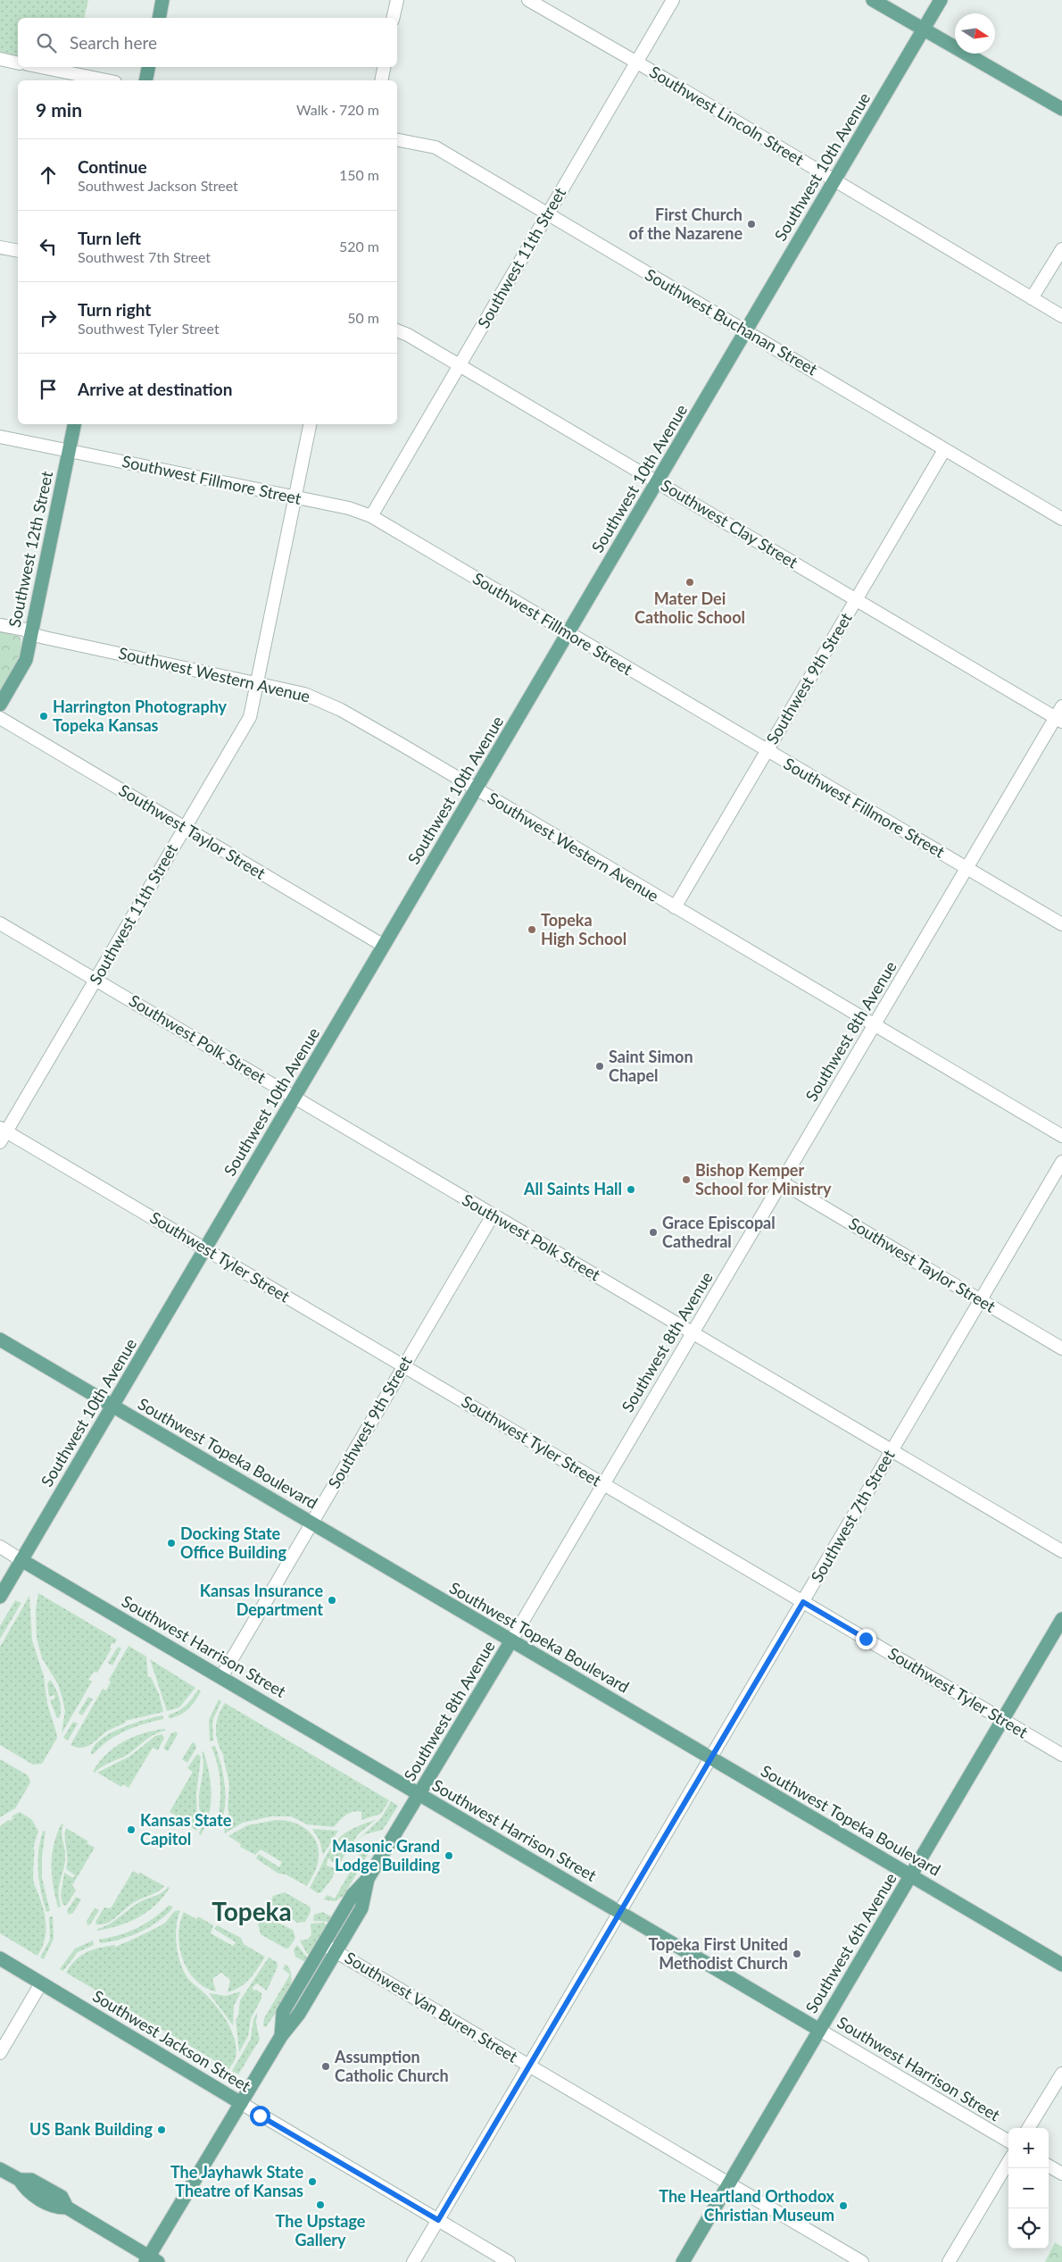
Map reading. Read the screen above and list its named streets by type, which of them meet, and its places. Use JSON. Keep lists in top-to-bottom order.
{
  "streets": {
    "main road": [
      "Southwest 10th Avenue",
      "Southwest 12th Street",
      "Southwest 8th Avenue",
      "Southwest Topeka Boulevard",
      "Southwest Harrison Street",
      "Southwest 6th Avenue",
      "Southwest Jackson Street"
    ],
    "street": [
      "Southwest Lincoln Street",
      "Southwest 11th Street",
      "Southwest Buchanan Street",
      "Southwest Fillmore Street",
      "Southwest Clay Street",
      "Southwest Western Avenue",
      "Southwest 9th Street",
      "Southwest Taylor Street",
      "Southwest Polk Street",
      "Southwest Tyler Street",
      "Southwest 7th Street",
      "Southwest Van Buren Street"
    ]
  },
  "crossings": [
    ["Southwest Lincoln Street", "Southwest 10th Avenue"],
    ["Southwest Lincoln Street", "Southwest 11th Street"],
    ["Southwest 10th Avenue", "Southwest Buchanan Street"],
    ["Southwest 10th Avenue", "Southwest Fillmore Street"],
    ["Southwest 10th Avenue", "Southwest Clay Street"],
    ["Southwest 10th Avenue", "Southwest Western Avenue"],
    ["Southwest 10th Avenue", "Southwest Taylor Street"],
    ["Southwest 10th Avenue", "Southwest Polk Street"],
    ["Southwest 10th Avenue", "Southwest Tyler Street"],
    ["Southwest 10th Avenue", "Southwest Topeka Boulevard"],
    ["Southwest 10th Avenue", "Southwest Harrison Street"],
    ["Southwest 11th Street", "Southwest Buchanan Street"],
    ["Southwest 11th Street", "Southwest Fillmore Street"],
    ["Southwest 11th Street", "Southwest Clay Street"],
    ["Southwest 11th Street", "Southwest Western Avenue"],
    ["Southwest 11th Street", "Southwest Taylor Street"],
    ["Southwest 11th Street", "Southwest Polk Street"],
    ["Southwest 11th Street", "Southwest Tyler Street"],
    ["Southwest Buchanan Street", "Southwest 9th Street"],
    ["Southwest Fillmore Street", "Southwest 12th Street"],
    ["Southwest Fillmore Street", "Southwest 9th Street"],
    ["Southwest Fillmore Street", "Southwest 8th Avenue"],
    ["Southwest Clay Street", "Southwest 9th Street"],
    ["Southwest Clay Street", "Southwest 8th Avenue"],
    ["Southwest 12th Street", "Southwest Western Avenue"],
    ["Southwest Western Avenue", "Southwest 9th Street"],
    ["Southwest Western Avenue", "Southwest 8th Avenue"],
    ["Southwest 9th Street", "Southwest Polk Street"],
    ["Southwest 9th Street", "Southwest Tyler Street"],
    ["Southwest 9th Street", "Southwest Topeka Boulevard"],
    ["Southwest 9th Street", "Southwest Harrison Street"],
    ["Southwest Taylor Street", "Southwest 8th Avenue"],
    ["Southwest Taylor Street", "Southwest 7th Street"],
    ["Southwest 8th Avenue", "Southwest Polk Street"],
    ["Southwest 8th Avenue", "Southwest Tyler Street"],
    ["Southwest 8th Avenue", "Southwest Topeka Boulevard"],
    ["Southwest 8th Avenue", "Southwest Harrison Street"],
    ["Southwest 8th Avenue", "Southwest Van Buren Street"],
    ["Southwest 8th Avenue", "Southwest Jackson Street"],
    ["Southwest Polk Street", "Southwest 7th Street"],
    ["Southwest Tyler Street", "Southwest 7th Street"],
    ["Southwest Tyler Street", "Southwest 6th Avenue"],
    ["Southwest Topeka Boulevard", "Southwest 7th Street"],
    ["Southwest Topeka Boulevard", "Southwest 6th Avenue"],
    ["Southwest 7th Street", "Southwest Harrison Street"],
    ["Southwest 7th Street", "Southwest Van Buren Street"],
    ["Southwest 7th Street", "Southwest Jackson Street"],
    ["Southwest Harrison Street", "Southwest 6th Avenue"],
    ["Southwest 6th Avenue", "Southwest Van Buren Street"]
  ],
  "districts": ["Topeka"],
  "places": [
    "First Church of the Nazarene",
    "Mater Dei Catholic School",
    "Harrington Photography Topeka Kansas",
    "Topeka High School",
    "Saint Simon Chapel",
    "Bishop Kemper School for Ministry",
    "All Saints Hall",
    "Grace Episcopal Cathedral",
    "Docking State Office Building",
    "Kansas Insurance Department",
    "Kansas State Capitol",
    "Masonic Grand Lodge Building",
    "Topeka First United Methodist Church",
    "Assumption Catholic Church",
    "US Bank Building",
    "The Jayhawk State Theatre of Kansas",
    "The Upstage Gallery",
    "The Heartland Orthodox Christian Museum"
  ],
  "north": "right",
  "page": {
    "search": "Search here",
    "heading": ["9 min", "Walk · 720 m"],
    "list": [
      ["Continue", "Southwest Jackson Street", "150 m"],
      ["Turn left", "Southwest 7th Street", "520 m"],
      ["Turn right", "Southwest Tyler Street", "50 m"],
      "Arrive at destination"
    ],
    "map_buttons": ["+", "−"]
  }
}
